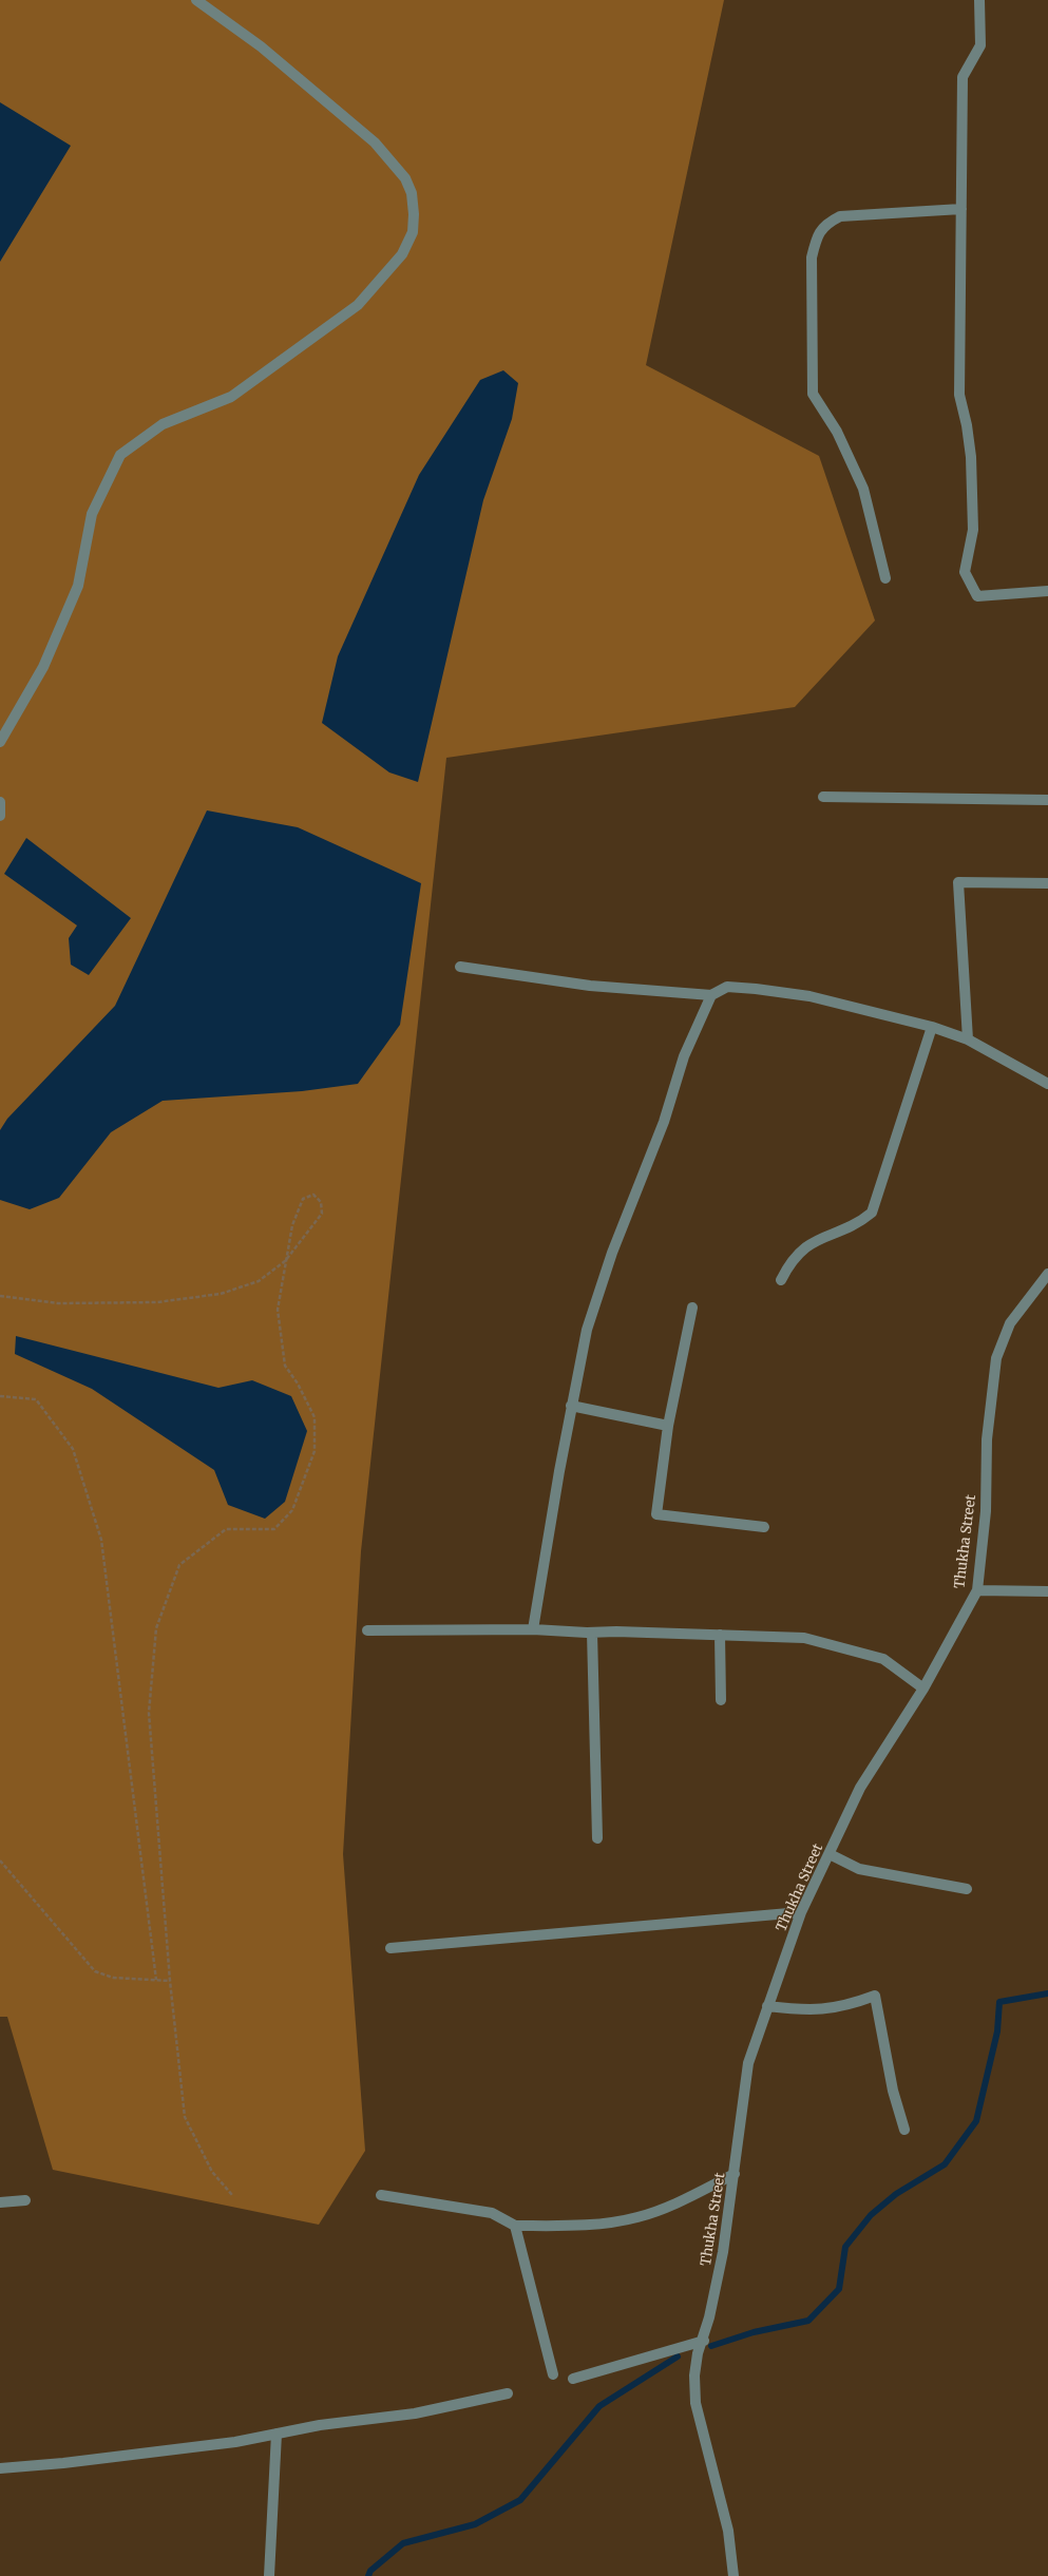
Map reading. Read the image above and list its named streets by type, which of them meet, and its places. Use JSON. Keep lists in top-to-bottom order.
{
  "streets": {
    "street": ["Thukha Street"]
  }
}
